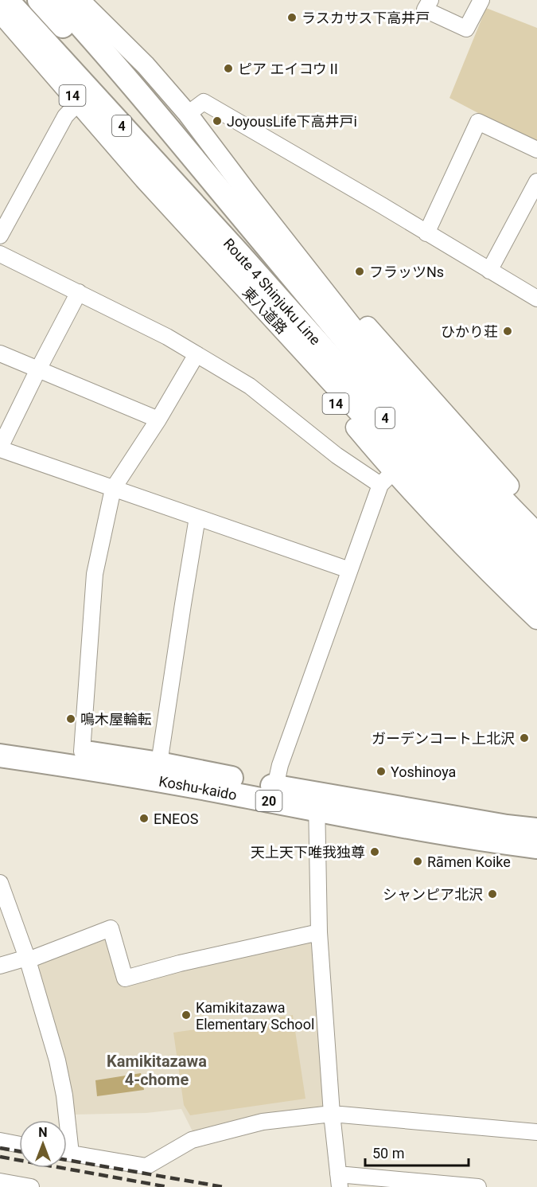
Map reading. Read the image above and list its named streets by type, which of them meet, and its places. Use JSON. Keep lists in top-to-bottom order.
{
  "streets": {
    "highway": [
      "4",
      "Route 4 Shinjuku Line",
      "Koshu-kaido",
      "20"
    ],
    "main road": ["14", "東八道路"]
  },
  "crossings": [
    ["14", "東八道路"]
  ],
  "districts": ["Kamikitazawa 4-chome"],
  "places": [
    "ラスカサス下高井戸",
    "ピア エイコウⅡ",
    "JoyousLife下高井戸i",
    "フラッツNs",
    "ひかり荘",
    "鳴木屋輪転",
    "ガーデンコート上北沢",
    "Yoshinoya",
    "ENEOS",
    "天上天下唯我独尊",
    "Rāmen Koike",
    "シャンピア北沢",
    "Kamikitazawa Elementary School"
  ],
  "scale_bar": "50 m",
  "north": "top"
}
